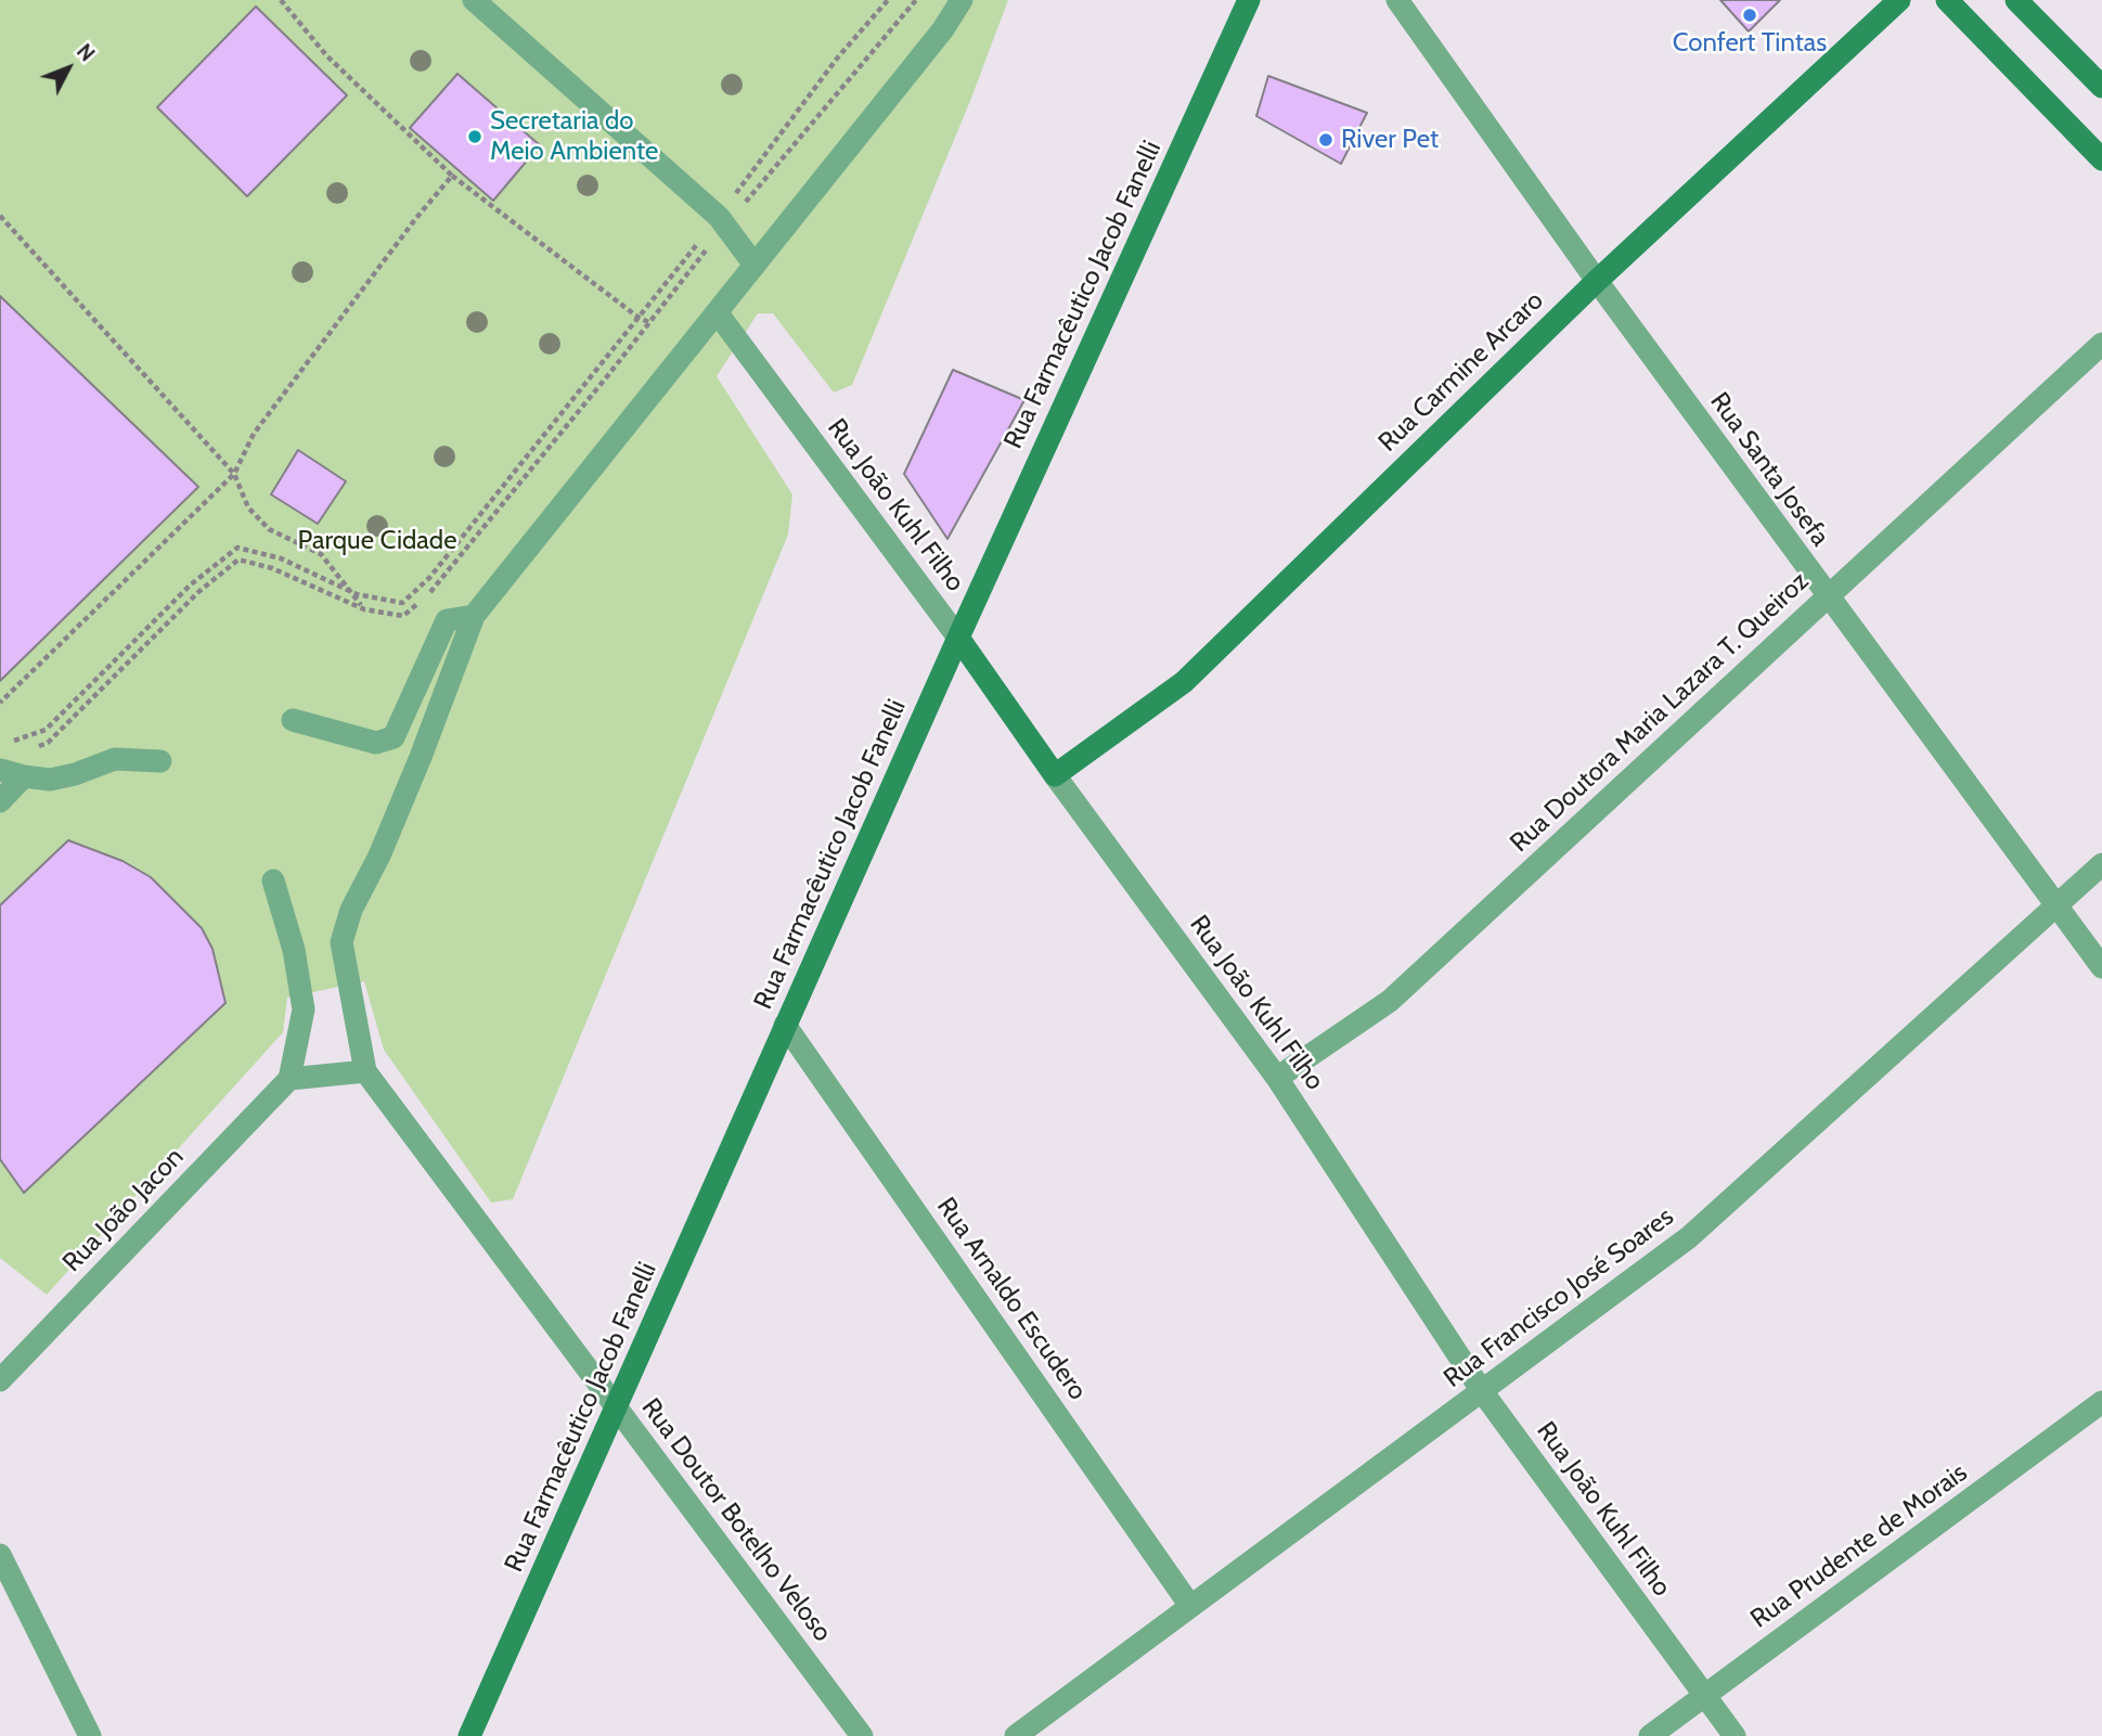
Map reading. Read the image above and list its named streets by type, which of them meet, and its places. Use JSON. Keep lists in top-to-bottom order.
{
  "streets": {
    "main road": ["Rua Farmacêutico Jacob Fanelli", "Rua Carmine Arcaro", "Rua João Kuhl Filho"],
    "street": [
      "Rua Santa Josefa",
      "Rua Doutora Maria Lazara T. Queiroz",
      "Rua João Jacon",
      "Rua Francisco José Soares",
      "Rua Arnaldo Escudero",
      "Rua Doutor Botelho Veloso",
      "Rua Prudente de Morais"
    ]
  },
  "crossings": [
    ["Rua Farmacêutico Jacob Fanelli", "Rua João Kuhl Filho"],
    ["Rua Farmacêutico Jacob Fanelli", "Rua Arnaldo Escudero"],
    ["Rua Farmacêutico Jacob Fanelli", "Rua Doutor Botelho Veloso"],
    ["Rua Carmine Arcaro", "Rua Santa Josefa"],
    ["Rua Carmine Arcaro", "Rua João Kuhl Filho"],
    ["Rua Santa Josefa", "Rua Doutora Maria Lazara T. Queiroz"],
    ["Rua Santa Josefa", "Rua Francisco José Soares"],
    ["Rua João Kuhl Filho", "Rua Doutora Maria Lazara T. Queiroz"],
    ["Rua João Kuhl Filho", "Rua Francisco José Soares"],
    ["Rua João Kuhl Filho", "Rua Prudente de Morais"],
    ["Rua Francisco José Soares", "Rua Arnaldo Escudero"]
  ],
  "parks": ["Parque Cidade"],
  "places": ["Confert Tintas", "Secretaria do Meio Ambiente", "River Pet"],
  "north": "top right"
}
